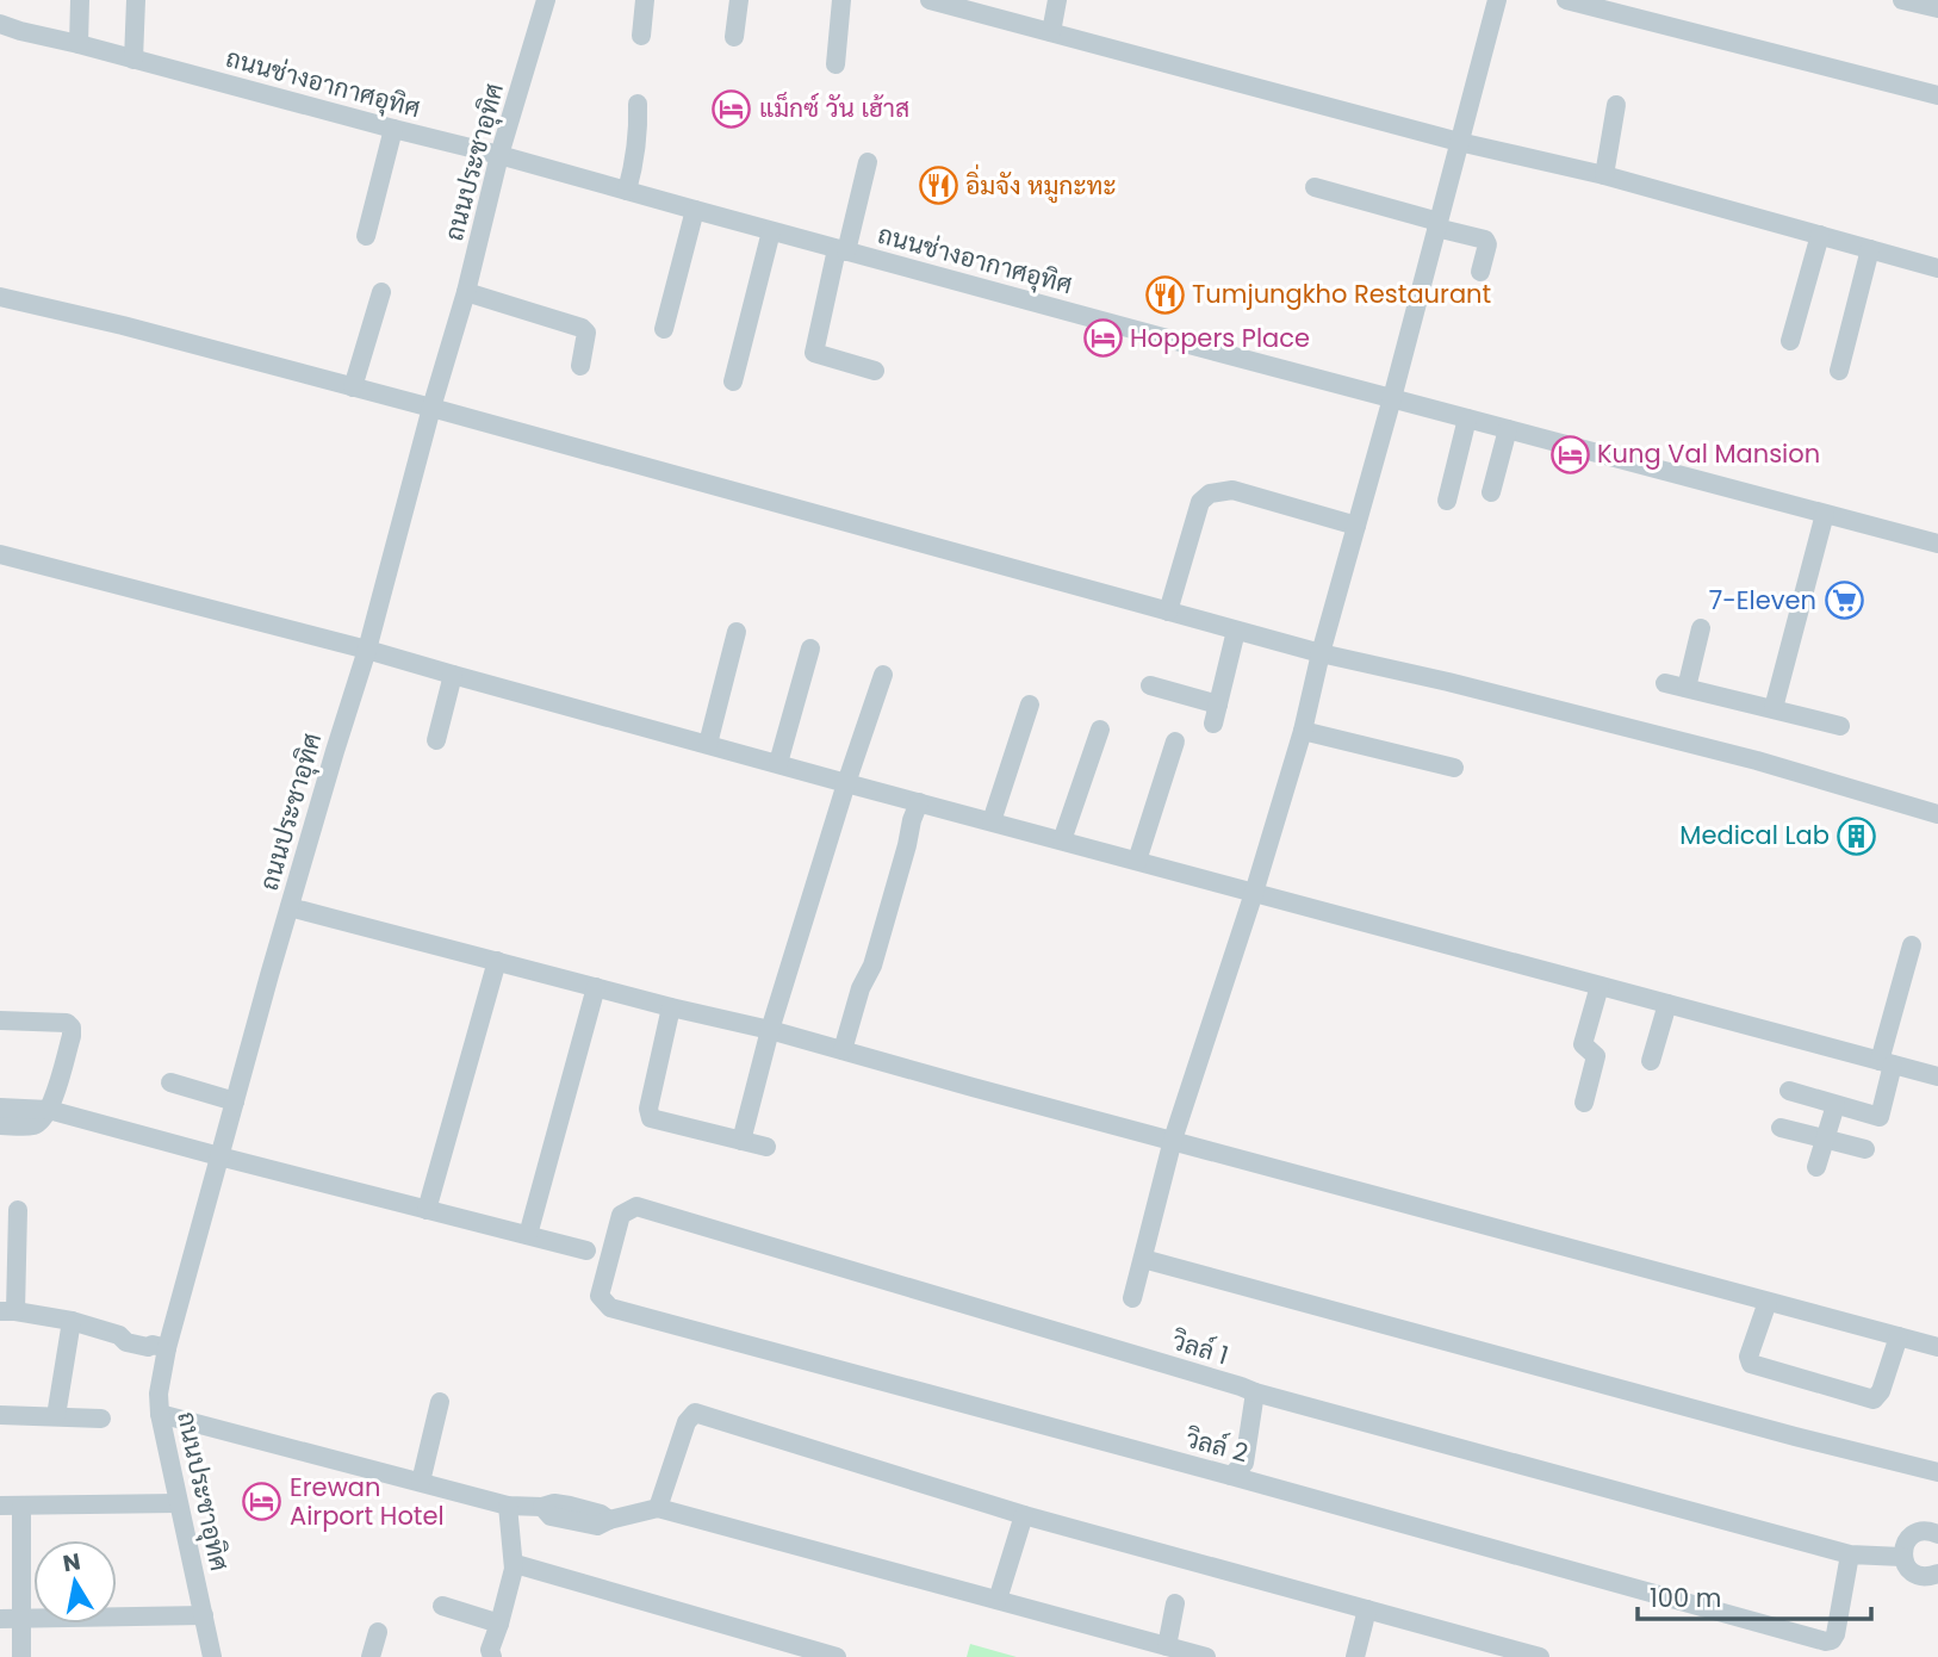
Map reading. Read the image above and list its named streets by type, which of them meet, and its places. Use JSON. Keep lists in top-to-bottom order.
{
  "streets": {
    "street": [
      "ถนนช่างอากาศอุทิศ",
      "ถนนประชาอุทิศ",
      "วิลล์ 1",
      "วิลล์ 2"
    ]
  },
  "crossings": [
    ["ถนนช่างอากาศอุทิศ", "ถนนประชาอุทิศ"],
    ["วิลล์ 1", "วิลล์ 2"]
  ],
  "places": {
    "hotel": [
      "แม็กซ์ วัน เฮ้าส",
      "Hoppers Place",
      "Kung Val Mansion",
      "Erewan Airport Hotel"
    ],
    "restaurant": ["อิ่มจัง หมูกะทะ", "Tumjungkho Restaurant"],
    "supermarket": ["7-Eleven"],
    "building": ["Medical Lab"]
  },
  "scale_bar": "100 m",
  "north": "top"
}
